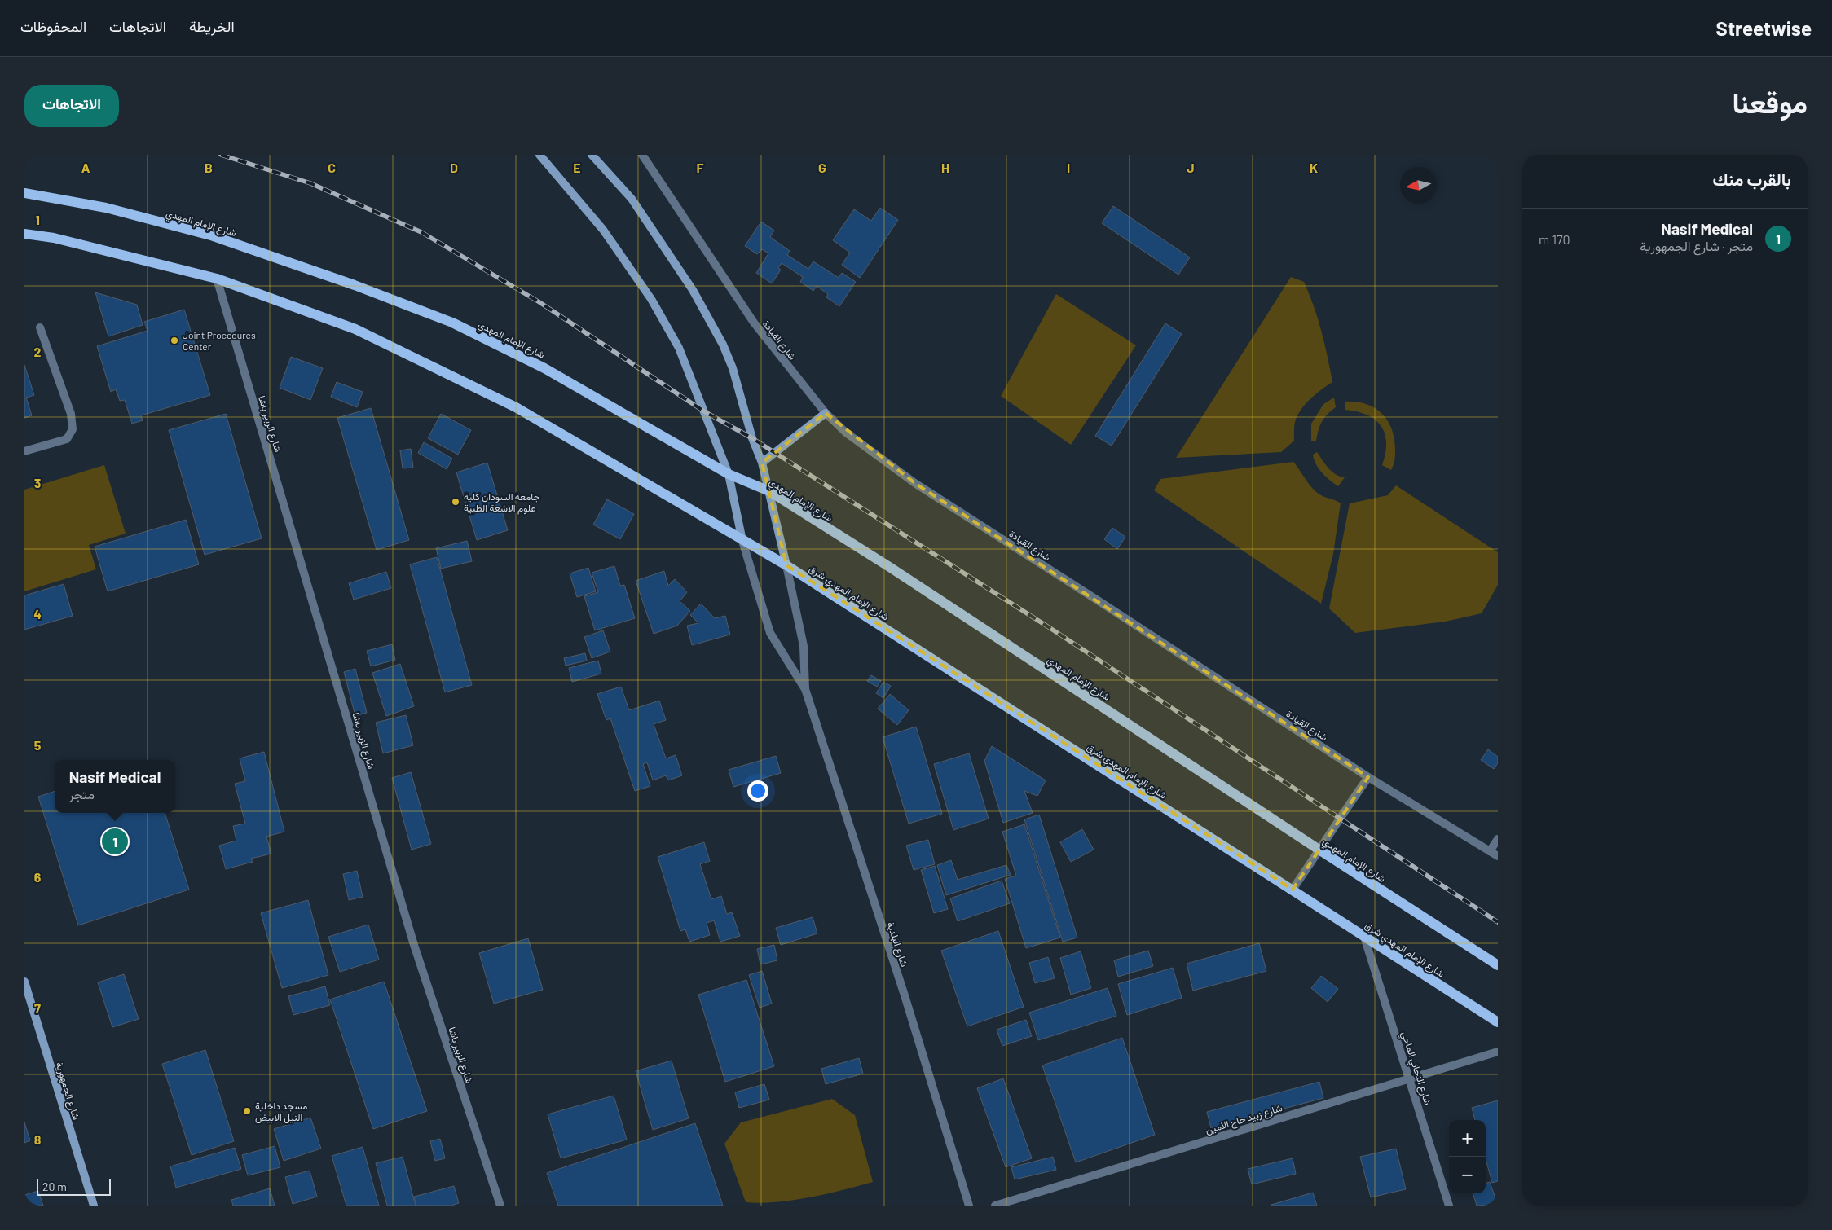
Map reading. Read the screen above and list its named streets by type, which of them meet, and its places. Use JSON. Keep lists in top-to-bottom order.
{
  "streets": {
    "main road": ["شارع الإمام المهدي", "شارع الإمام المهدي شرق", "شارع الجمهورية"],
    "street": [
      "شارع القيادة",
      "شارع الزبير باشا",
      "شارع البلدية",
      "شارع التجاني الماحي",
      "شارع زبيد حاج الامين"
    ]
  },
  "crossings": [
    ["شارع الإمام المهدي شرق", "شارع التجاني الماحي"],
    ["شارع التجاني الماحي", "شارع زبيد حاج الامين"]
  ],
  "places": ["Joint Procedures Center", "جامعة السودان كلية علوم الاشعة الطبية", "مسجد داخلية النيل الابيض"],
  "scale_bar": "20 m",
  "north": "left",
  "page": {
    "header": "Streetwise",
    "nav": ["الخريطة", "الاتجاهات", "المحفوظات"],
    "title": "موقعنا",
    "buttons": "الاتجاهات",
    "heading": "بالقرب منك",
    "list": [
      {
        "mark": "1",
        "name": "Nasif Medical",
        "note": "متجر · شارع الجمهورية",
        "value": "170 m"
      }
    ],
    "popup": ["Nasif Medical", "متجر"],
    "pins": "1",
    "map_buttons": ["+", "−"],
    "scale": "20 m"
  },
  "grid": {
    "columns": [
      "A",
      "B",
      "C",
      "D",
      "E",
      "F",
      "G",
      "H",
      "I",
      "J",
      "K"
    ],
    "rows": [
      "1",
      "2",
      "3",
      "4",
      "5",
      "6",
      "7",
      "8"
    ]
  }
}
